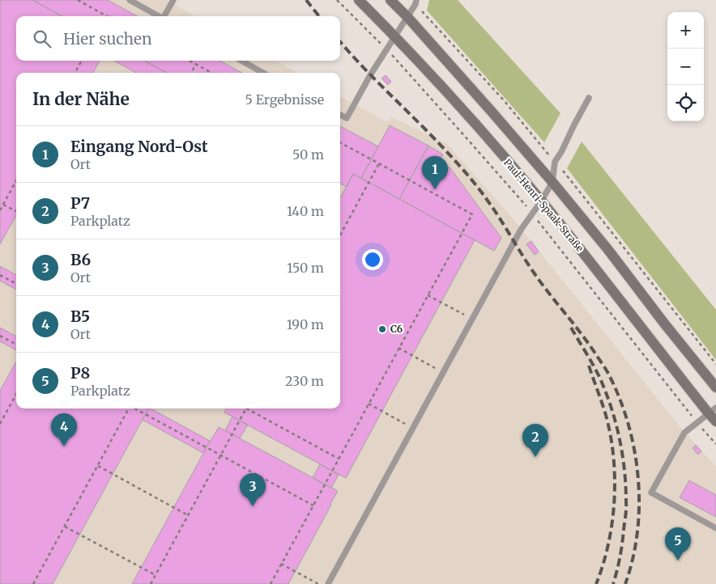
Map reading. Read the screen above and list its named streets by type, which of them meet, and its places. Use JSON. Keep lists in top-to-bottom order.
{
  "streets": {
    "main road": ["Paul-Henri-Spaak-Straße"]
  },
  "places": ["C6"],
  "page": {
    "map_buttons": ["+", "−"],
    "search": "Hier suchen",
    "heading": ["In der Nähe", "5 Ergebnisse"],
    "list": [
      {
        "mark": "1",
        "name": "Eingang Nord-Ost",
        "note": "Ort",
        "value": "50 m"
      },
      {
        "mark": "2",
        "name": "P7",
        "note": "Parkplatz",
        "value": "140 m"
      },
      {
        "mark": "3",
        "name": "B6",
        "note": "Ort",
        "value": "150 m"
      },
      {
        "mark": "4",
        "name": "B5",
        "note": "Ort",
        "value": "190 m"
      },
      {
        "mark": "5",
        "name": "P8",
        "note": "Parkplatz",
        "value": "230 m"
      }
    ],
    "pins": [
      "1",
      "4",
      "2",
      "3",
      "5"
    ]
  }
}
